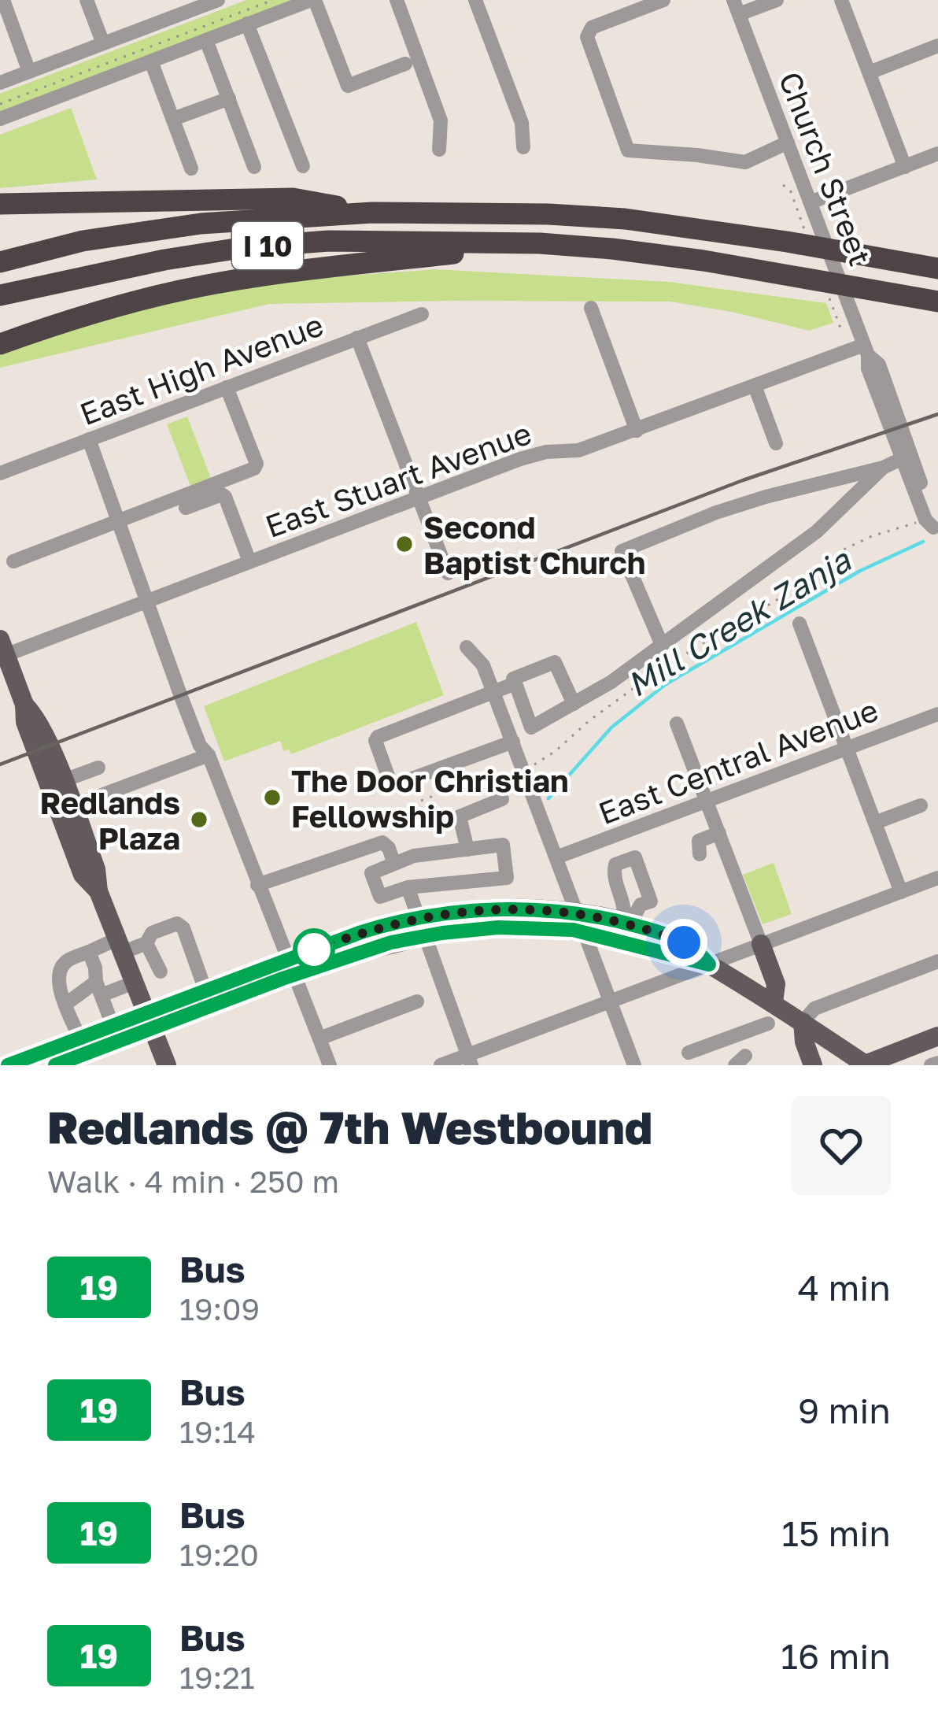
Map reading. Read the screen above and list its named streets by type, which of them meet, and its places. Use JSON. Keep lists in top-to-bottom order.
{
  "streets": {
    "highway": ["I 10"],
    "street": [
      "Church Street",
      "East High Avenue",
      "East Stuart Avenue",
      "East Central Avenue"
    ]
  },
  "crossings": [
    ["Church Street", "East Stuart Avenue"]
  ],
  "water": ["Mill Creek Zanja"],
  "places": ["Second Baptist Church", "The Door Christian Fellowship", "Redlands Plaza"],
  "lines": ["bus line 19"],
  "page": {
    "heading": ["Redlands @ 7th Westbound", "Walk · 4 min · 250 m"],
    "list": [
      {
        "mark": "19",
        "name": "Bus",
        "note": "19:09",
        "value": "4 min"
      },
      {
        "mark": "19",
        "name": "Bus",
        "note": "19:14",
        "value": "9 min"
      },
      {
        "mark": "19",
        "name": "Bus",
        "note": "19:20",
        "value": "15 min"
      },
      {
        "mark": "19",
        "name": "Bus",
        "note": "19:21",
        "value": "16 min"
      }
    ]
  }
}
